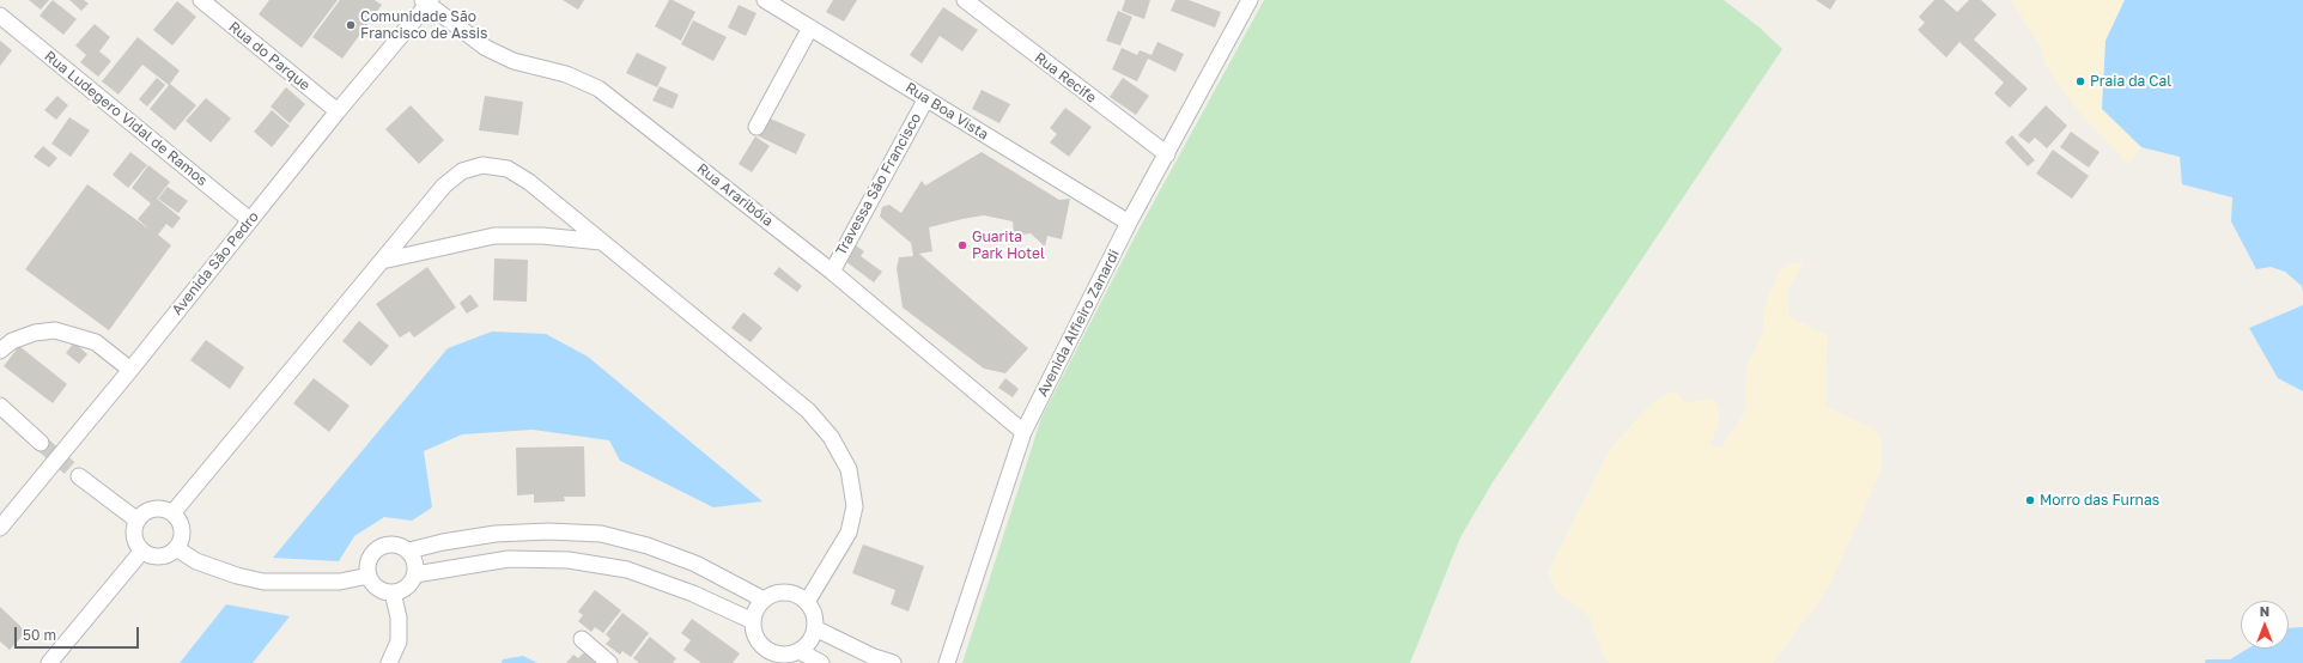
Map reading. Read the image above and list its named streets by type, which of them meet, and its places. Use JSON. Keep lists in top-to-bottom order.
{
  "streets": {
    "street": [
      "Rua do Parque",
      "Rua Recife",
      "Rua Boa Vista",
      "Rua Ludegero Vidal de Ramos",
      "Travessa São Francisco",
      "Rua Araribóia",
      "Avenida São Pedro",
      "Avenida Alfieiro Zanardi"
    ]
  },
  "crossings": [
    ["Rua do Parque", "Avenida São Pedro"],
    ["Rua Recife", "Avenida Alfieiro Zanardi"],
    ["Rua Boa Vista", "Travessa São Francisco"],
    ["Rua Boa Vista", "Avenida Alfieiro Zanardi"],
    ["Rua Ludegero Vidal de Ramos", "Avenida São Pedro"],
    ["Travessa São Francisco", "Rua Araribóia"],
    ["Rua Araribóia", "Avenida São Pedro"],
    ["Rua Araribóia", "Avenida Alfieiro Zanardi"]
  ],
  "places": [
    "Comunidade São Francisco de Assis",
    "Praia da Cal",
    "Guarita Park Hotel",
    "Morro das Furnas"
  ],
  "scale_bar": "50 m",
  "north": "top"
}
